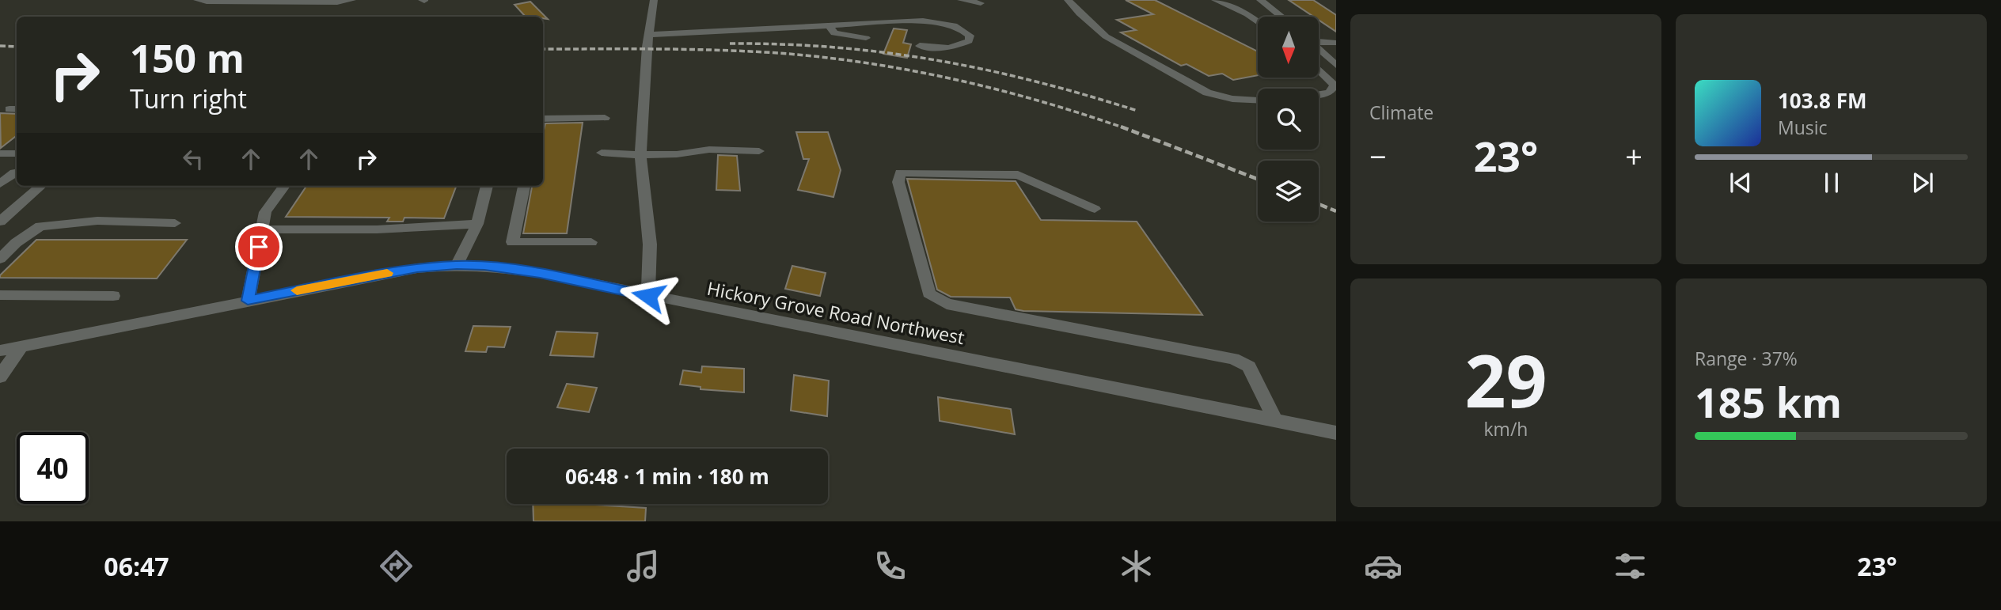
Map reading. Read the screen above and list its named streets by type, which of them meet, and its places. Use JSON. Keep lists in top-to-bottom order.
{
  "streets": {
    "street": ["Hickory Grove Road Northwest"]
  },
  "north": "bottom",
  "page": {
    "tile": [
      "Climate",
      ["29", "km/h"],
      ["Range · 37%", "185 km"]
    ],
    "turn": ["150 m", "Turn right"],
    "song": ["103.8 FM", "Music"],
    "heat": ["−", "23°", "+"],
    "limit": "40",
    "trip": "06:48 · 1 min · 180 m",
    "tabs": ["06:47", "23°"]
  }
}
